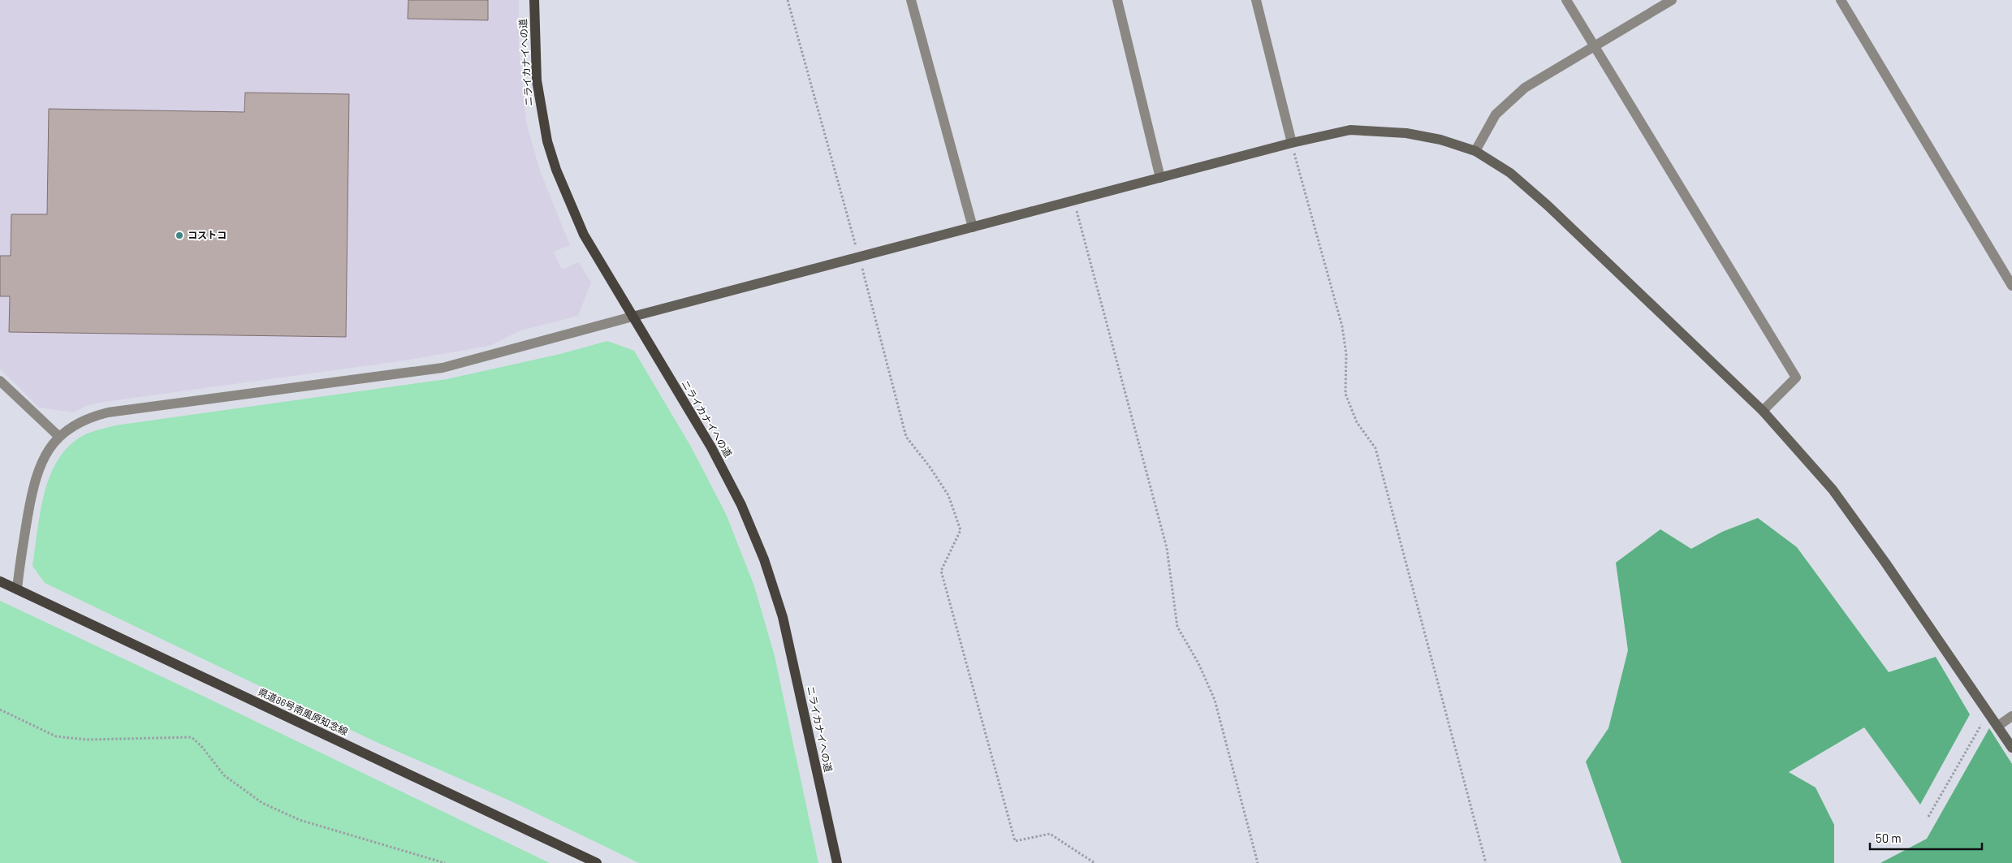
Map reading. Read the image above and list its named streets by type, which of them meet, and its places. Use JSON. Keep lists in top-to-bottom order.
{
  "streets": {
    "main road": ["ニライカナイへの道", "県道86号南風原知念線"]
  },
  "places": ["コストコ"],
  "scale_bar": "50 m"
}
